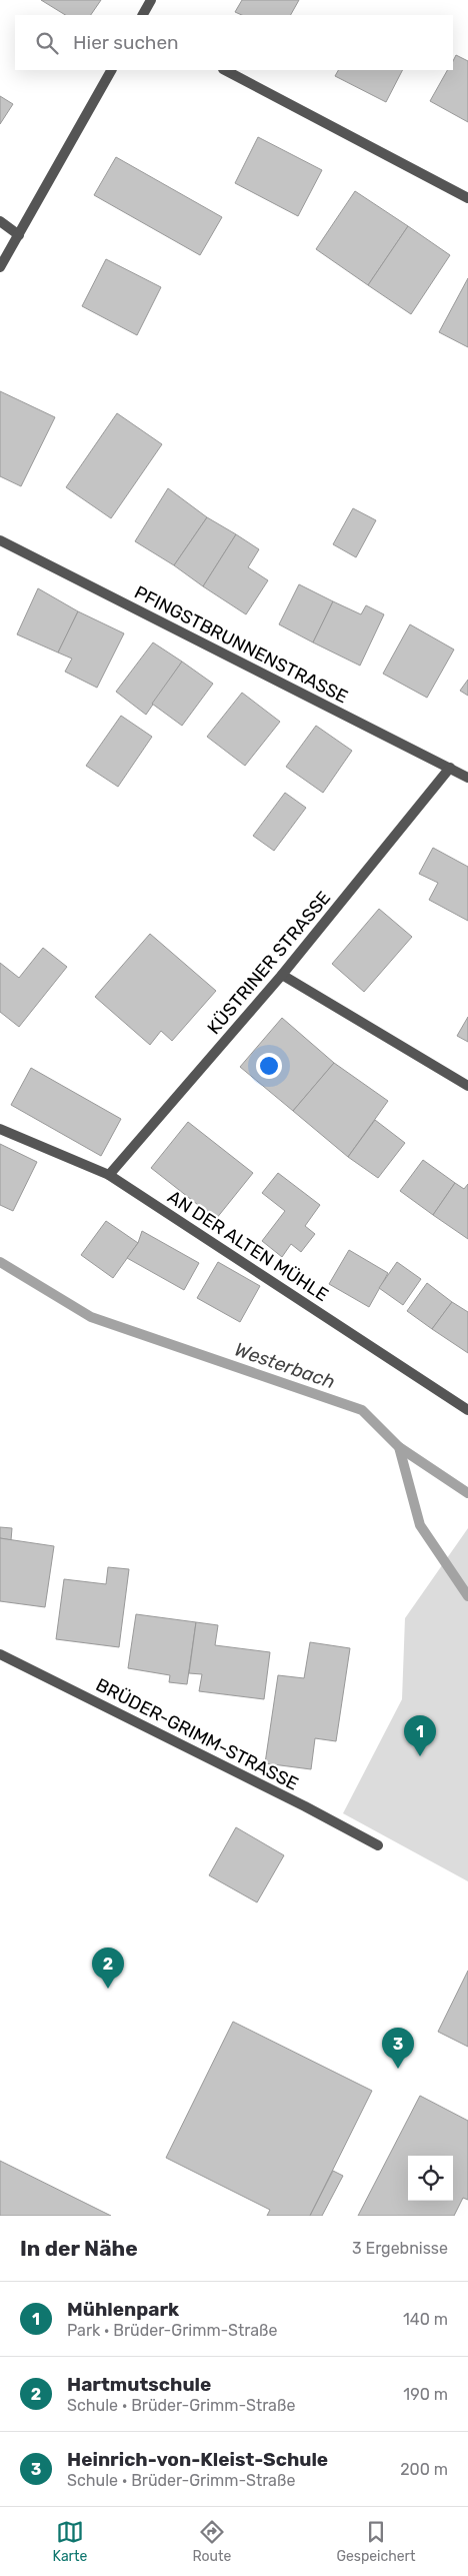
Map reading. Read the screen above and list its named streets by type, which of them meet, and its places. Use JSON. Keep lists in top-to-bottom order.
{
  "streets": {
    "street": [
      "PFINGSTBRUNNENSTRASSE",
      "KÜSTRINER STRASSE",
      "AN DER ALTEN MÜHLE",
      "BRÜDER-GRIMM-STRASSE"
    ]
  },
  "crossings": [
    ["PFINGSTBRUNNENSTRASSE", "KÜSTRINER STRASSE"],
    ["KÜSTRINER STRASSE", "AN DER ALTEN MÜHLE"]
  ],
  "water": ["Westerbach"],
  "page": {
    "search": "Hier suchen",
    "pins": ["1", "2", "3"],
    "heading": ["In der Nähe", "3 Ergebnisse"],
    "list": [
      {
        "mark": "1",
        "name": "Mühlenpark",
        "note": "Park · Brüder-Grimm-Straße",
        "value": "140 m"
      },
      {
        "mark": "2",
        "name": "Hartmutschule",
        "note": "Schule · Brüder-Grimm-Straße",
        "value": "190 m"
      },
      {
        "mark": "3",
        "name": "Heinrich-von-Kleist-Schule",
        "note": "Schule · Brüder-Grimm-Straße",
        "value": "200 m"
      }
    ],
    "nav": ["Karte", "Route", "Gespeichert"]
  }
}
